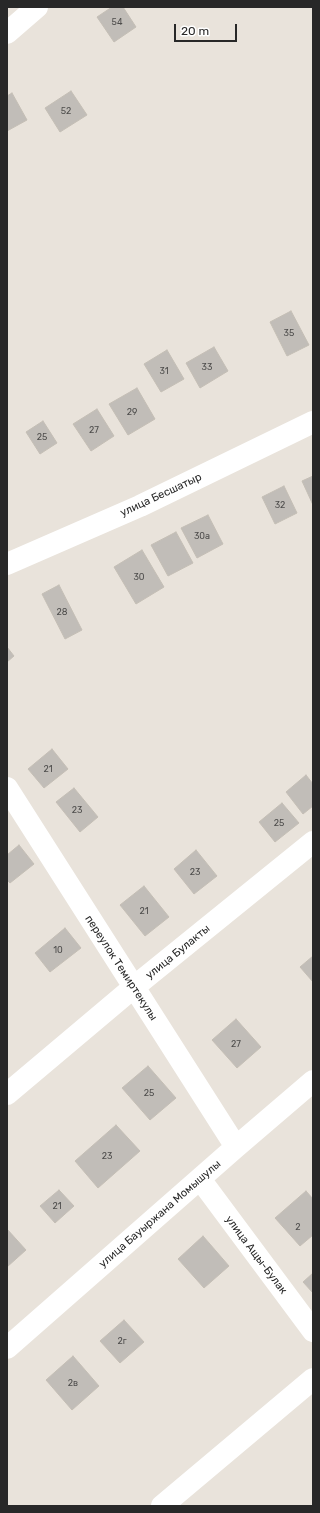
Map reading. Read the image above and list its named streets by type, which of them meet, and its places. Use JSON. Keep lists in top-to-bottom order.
{
  "streets": {
    "street": [
      "улица Бесшатыр",
      "улица Булакты",
      "переулок Темиртекулы",
      "улица Бауыржана Момышулы",
      "улица Ащы-Булак"
    ]
  },
  "crossings": [
    ["улица Булакты", "переулок Темиртекулы"],
    ["переулок Темиртекулы", "улица Бауыржана Момышулы"],
    ["улица Бауыржана Момышулы", "улица Ащы-Булак"]
  ],
  "house_numbers": [
    "54",
    "52",
    "35",
    "33",
    "31",
    "29",
    "27",
    "25",
    "32",
    "30а",
    "30",
    "28",
    "21",
    "23",
    "25",
    "23",
    "21",
    "10",
    "27",
    "25",
    "23",
    "21",
    "2",
    "2г",
    "2в"
  ],
  "scale_bar": "20 m"
}
